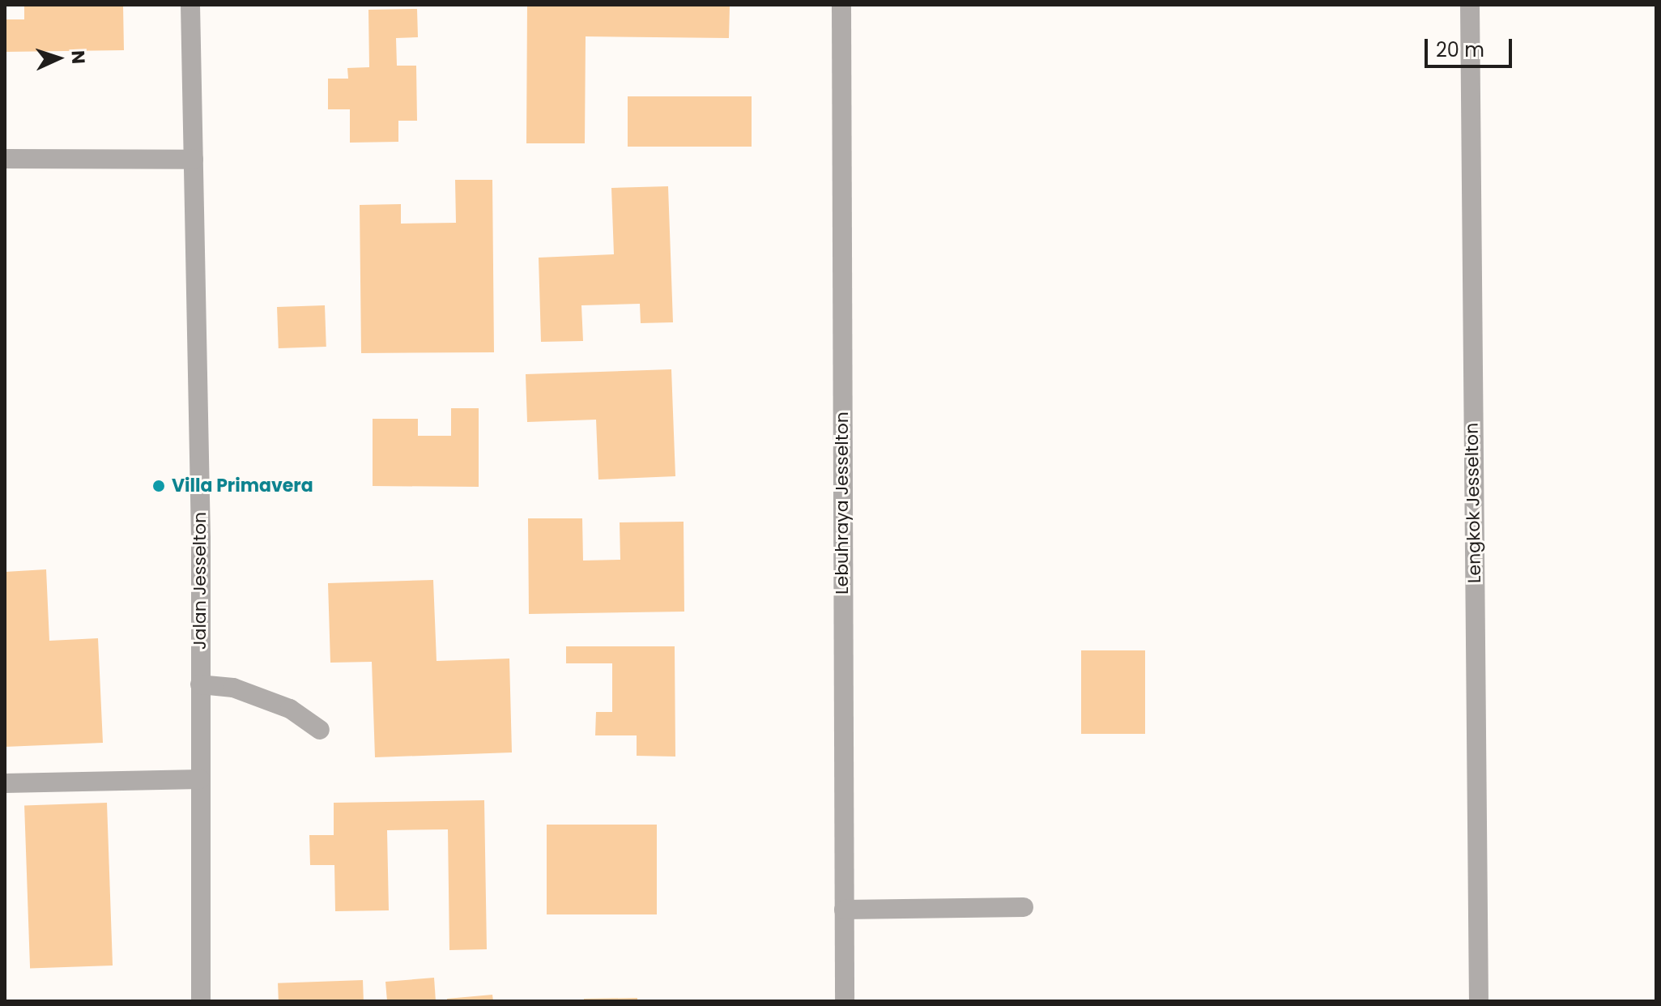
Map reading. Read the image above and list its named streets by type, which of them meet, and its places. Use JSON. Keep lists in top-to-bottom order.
{
  "streets": {
    "street": ["Lebuhraya Jesselton", "Lengkok Jesselton", "Jalan Jesselton"]
  },
  "places": ["Villa Primavera"],
  "scale_bar": "20 m",
  "north": "right"
}
